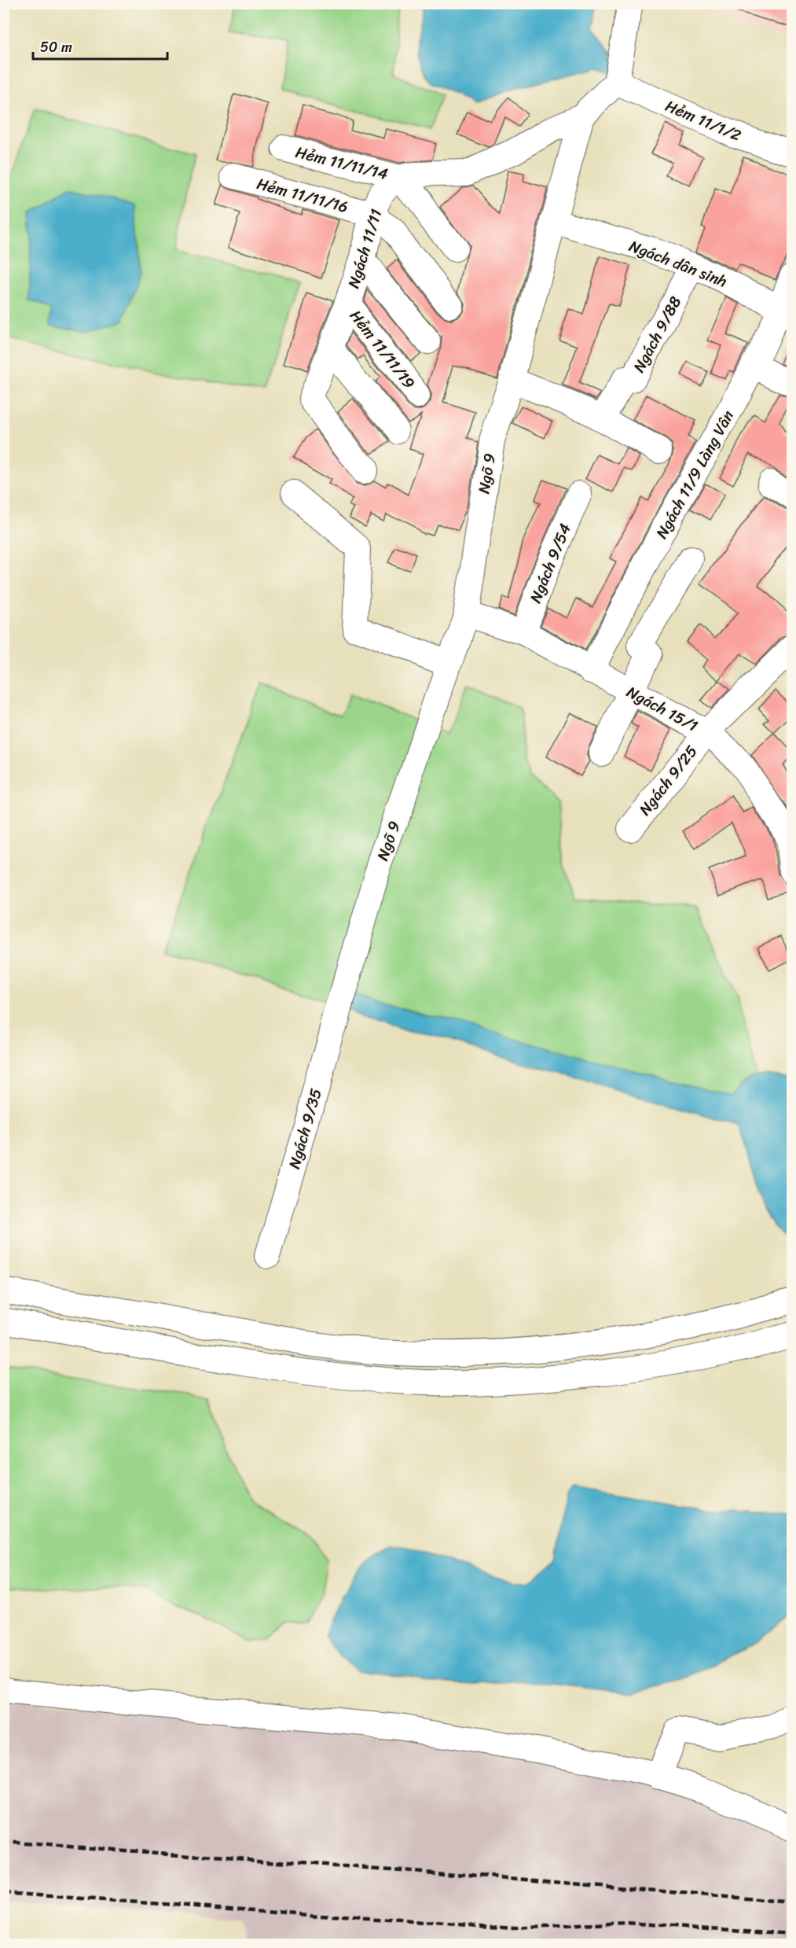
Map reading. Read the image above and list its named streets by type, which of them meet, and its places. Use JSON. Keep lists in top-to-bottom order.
{
  "streets": {
    "street": [
      "Hẻm 11/1/2",
      "Hẻm 11/11/14",
      "Hẻm 11/11/16",
      "Ngách 11/11",
      "Ngách dân sinh",
      "Ngách 9/88",
      "Hẻm 11/11/19",
      "Ngõ 9",
      "Ngách 11/9 Làng Vân",
      "Ngách 9/54",
      "Ngách 15/1",
      "Ngách 9/25",
      "Ngách 9/35"
    ]
  },
  "crossings": [
    ["Hẻm 11/11/14", "Ngách 11/11"],
    ["Hẻm 11/11/16", "Ngách 11/11"],
    ["Ngách 11/11", "Hẻm 11/11/19"],
    ["Ngách dân sinh", "Ngách 9/88"],
    ["Ngách dân sinh", "Ngõ 9"],
    ["Ngách dân sinh", "Ngách 11/9 Làng Vân"],
    ["Ngõ 9", "Ngách 15/1"],
    ["Ngõ 9", "Ngách 9/35"],
    ["Ngách 11/9 Làng Vân", "Ngách 15/1"],
    ["Ngách 9/54", "Ngách 15/1"],
    ["Ngách 15/1", "Ngách 9/25"]
  ],
  "scale_bar": "50 m"
}
